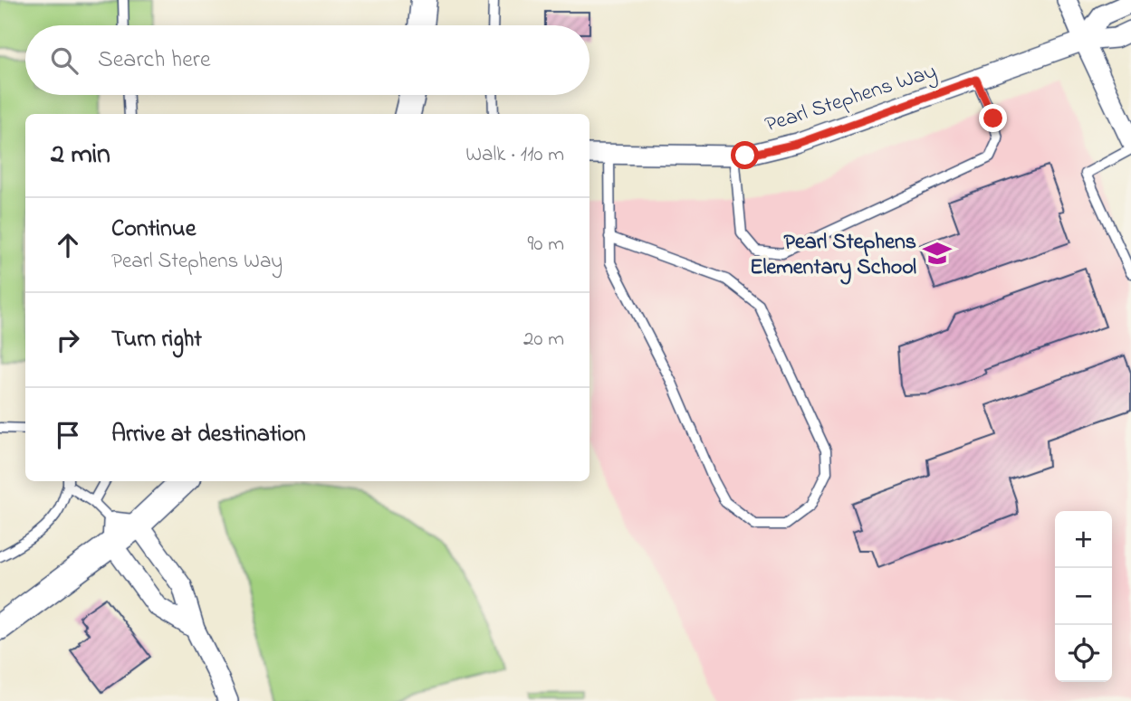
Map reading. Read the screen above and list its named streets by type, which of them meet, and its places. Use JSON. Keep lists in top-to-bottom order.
{
  "streets": {
    "street": ["Pearl Stephens Way"]
  },
  "places": {
    "school or university": ["Pearl Stephens Elementary School"]
  },
  "page": {
    "search": "Search here",
    "heading": ["2 min", "Walk · 110 m"],
    "list": [
      ["Continue", "Pearl Stephens Way", "90 m"],
      ["Turn right", "20 m"],
      "Arrive at destination"
    ],
    "map_buttons": ["+", "−"]
  }
}
